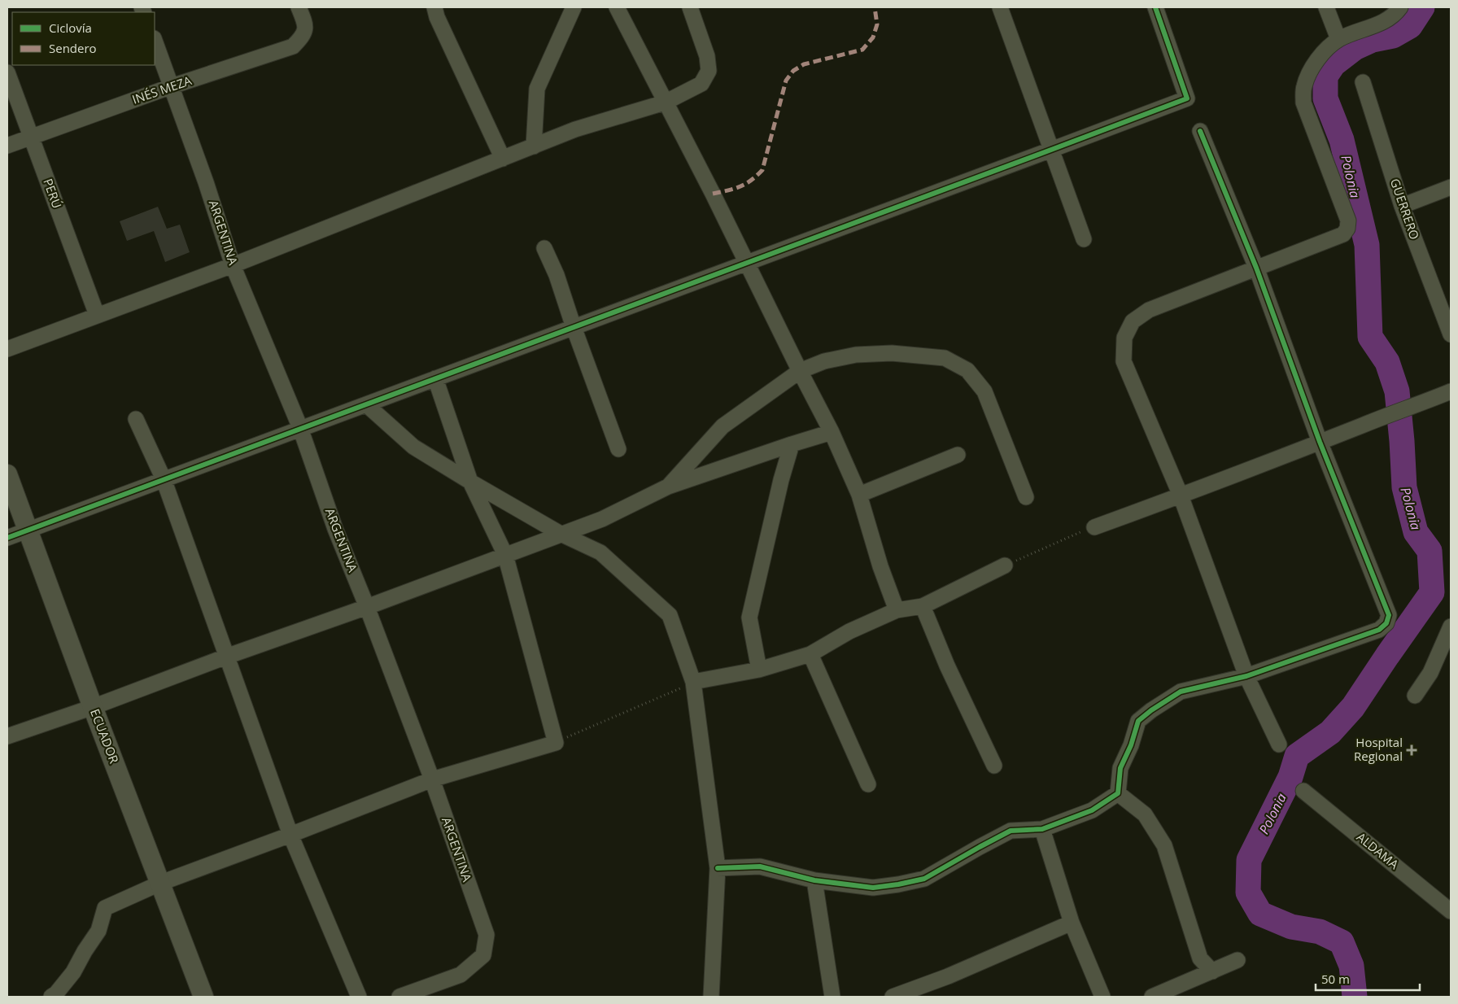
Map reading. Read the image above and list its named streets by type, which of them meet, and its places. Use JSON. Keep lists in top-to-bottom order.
{
  "streets": {
    "street": [
      "INÉS MEZA",
      "PERÚ",
      "GUERRERO",
      "ARGENTINA",
      "ECUADOR",
      "ALDAMA"
    ]
  },
  "crossings": [
    ["INÉS MEZA", "PERÚ"],
    ["INÉS MEZA", "ARGENTINA"]
  ],
  "water": ["Polonia"],
  "places": {
    "health": ["Hospital Regional"]
  },
  "legend": ["Ciclovía", "Sendero"],
  "scale_bar": "50 m"
}
